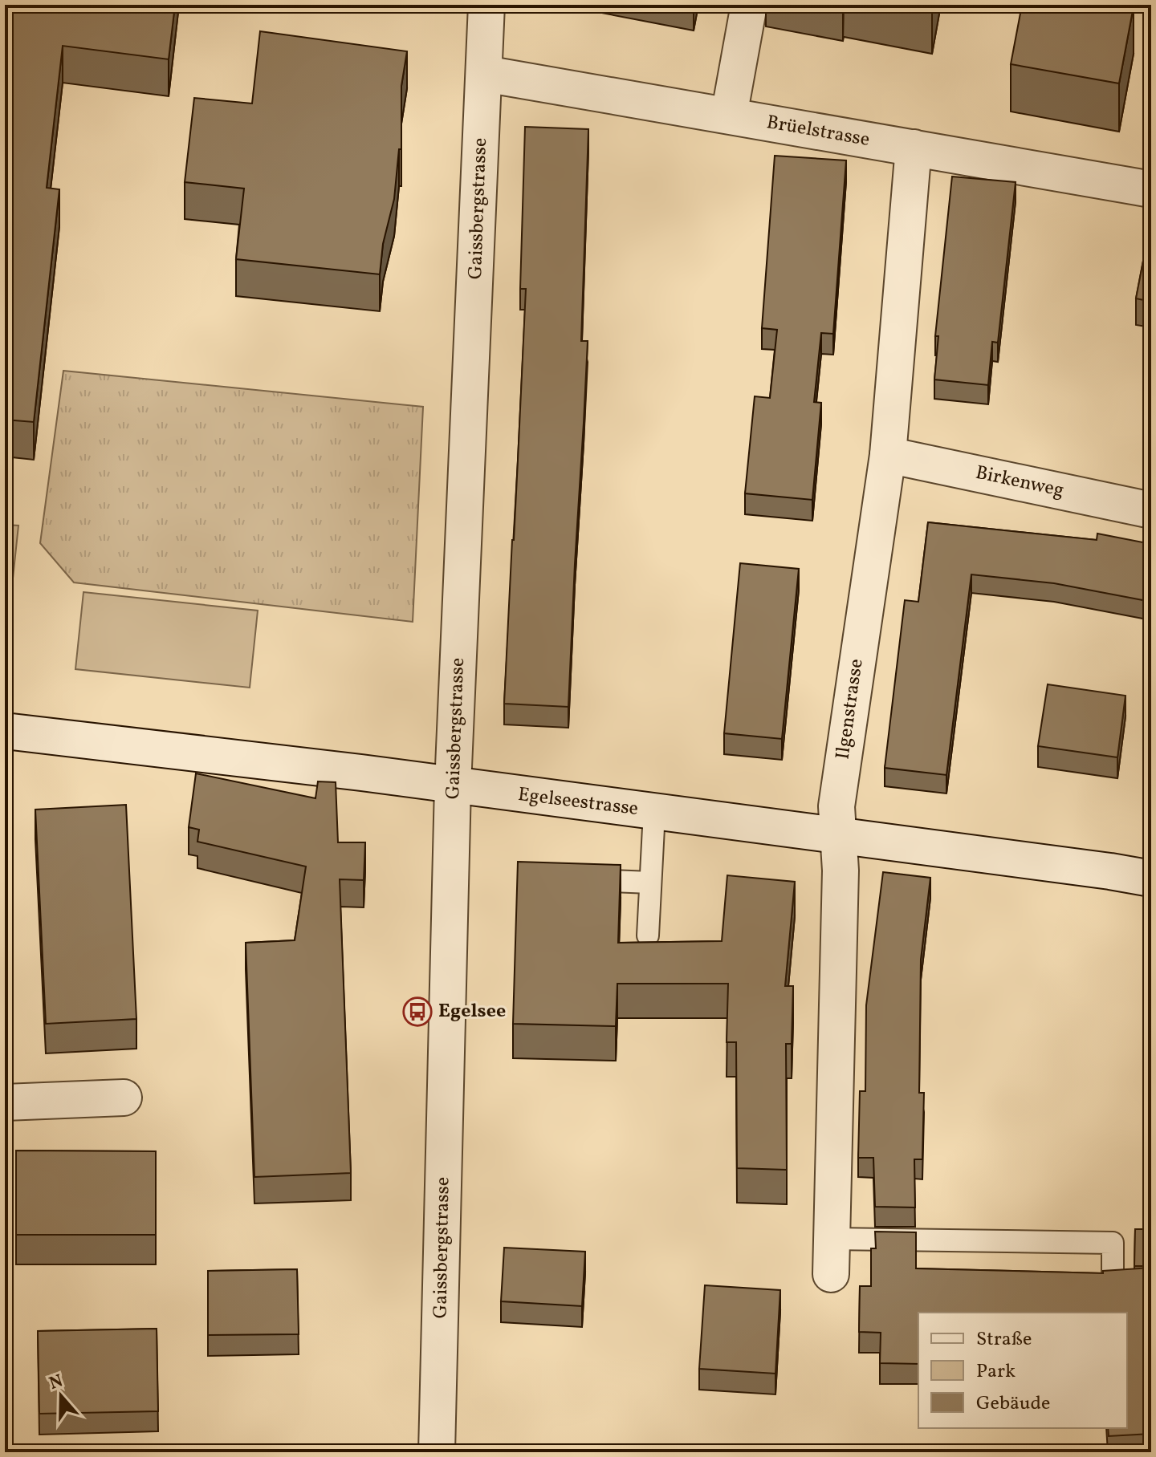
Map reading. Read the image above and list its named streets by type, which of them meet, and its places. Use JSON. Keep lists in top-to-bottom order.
{
  "streets": {
    "street": [
      "Brüelstrasse",
      "Gaissbergstrasse",
      "Birkenweg",
      "Ilgenstrasse",
      "Egelseestrasse"
    ]
  },
  "crossings": [
    ["Brüelstrasse", "Gaissbergstrasse"],
    ["Brüelstrasse", "Ilgenstrasse"],
    ["Gaissbergstrasse", "Egelseestrasse"],
    ["Birkenweg", "Ilgenstrasse"],
    ["Ilgenstrasse", "Egelseestrasse"]
  ],
  "places": {
    "bus stop": ["Egelsee"]
  },
  "legend": ["Straße", "Park", "Gebäude"],
  "north": "top"
}
